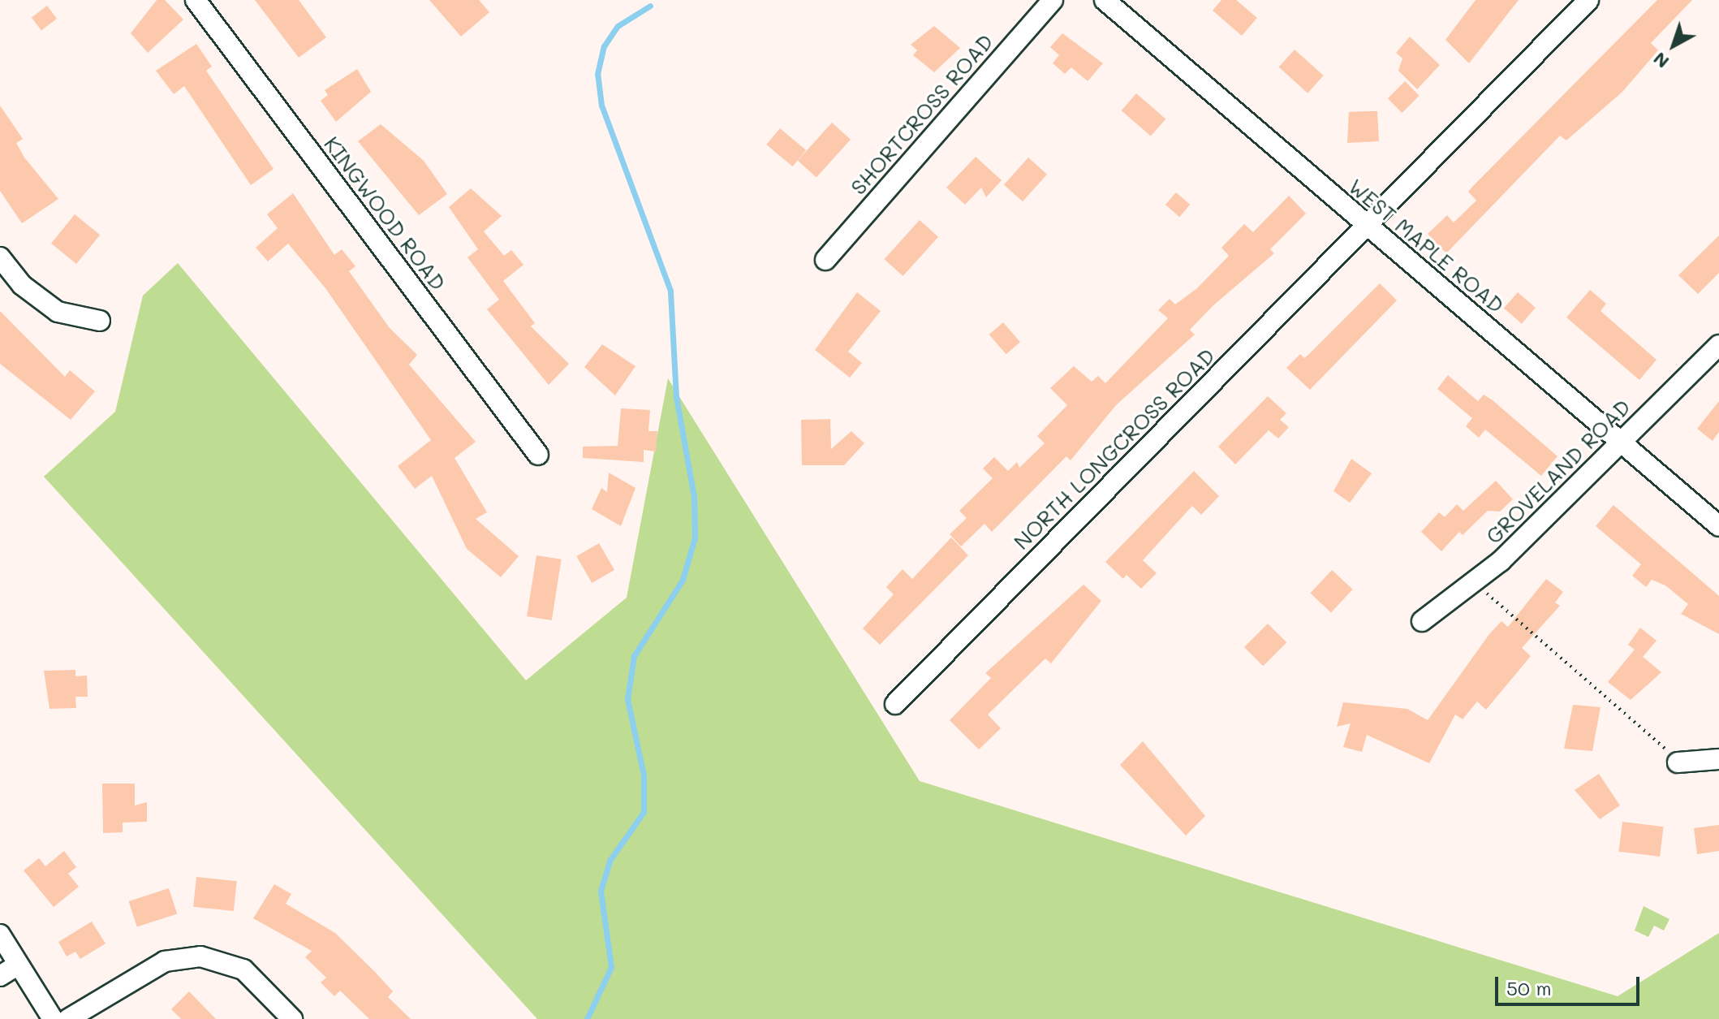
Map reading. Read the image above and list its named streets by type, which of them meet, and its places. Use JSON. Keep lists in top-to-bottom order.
{
  "streets": {
    "street": [
      "SHORTCROSS ROAD",
      "KINGWOOD ROAD",
      "WEST MAPLE ROAD",
      "NORTH LONGCROSS ROAD",
      "GROVELAND ROAD"
    ]
  },
  "crossings": [
    ["WEST MAPLE ROAD", "NORTH LONGCROSS ROAD"],
    ["WEST MAPLE ROAD", "GROVELAND ROAD"]
  ],
  "scale_bar": "50 m",
  "north": "bottom left"
}
